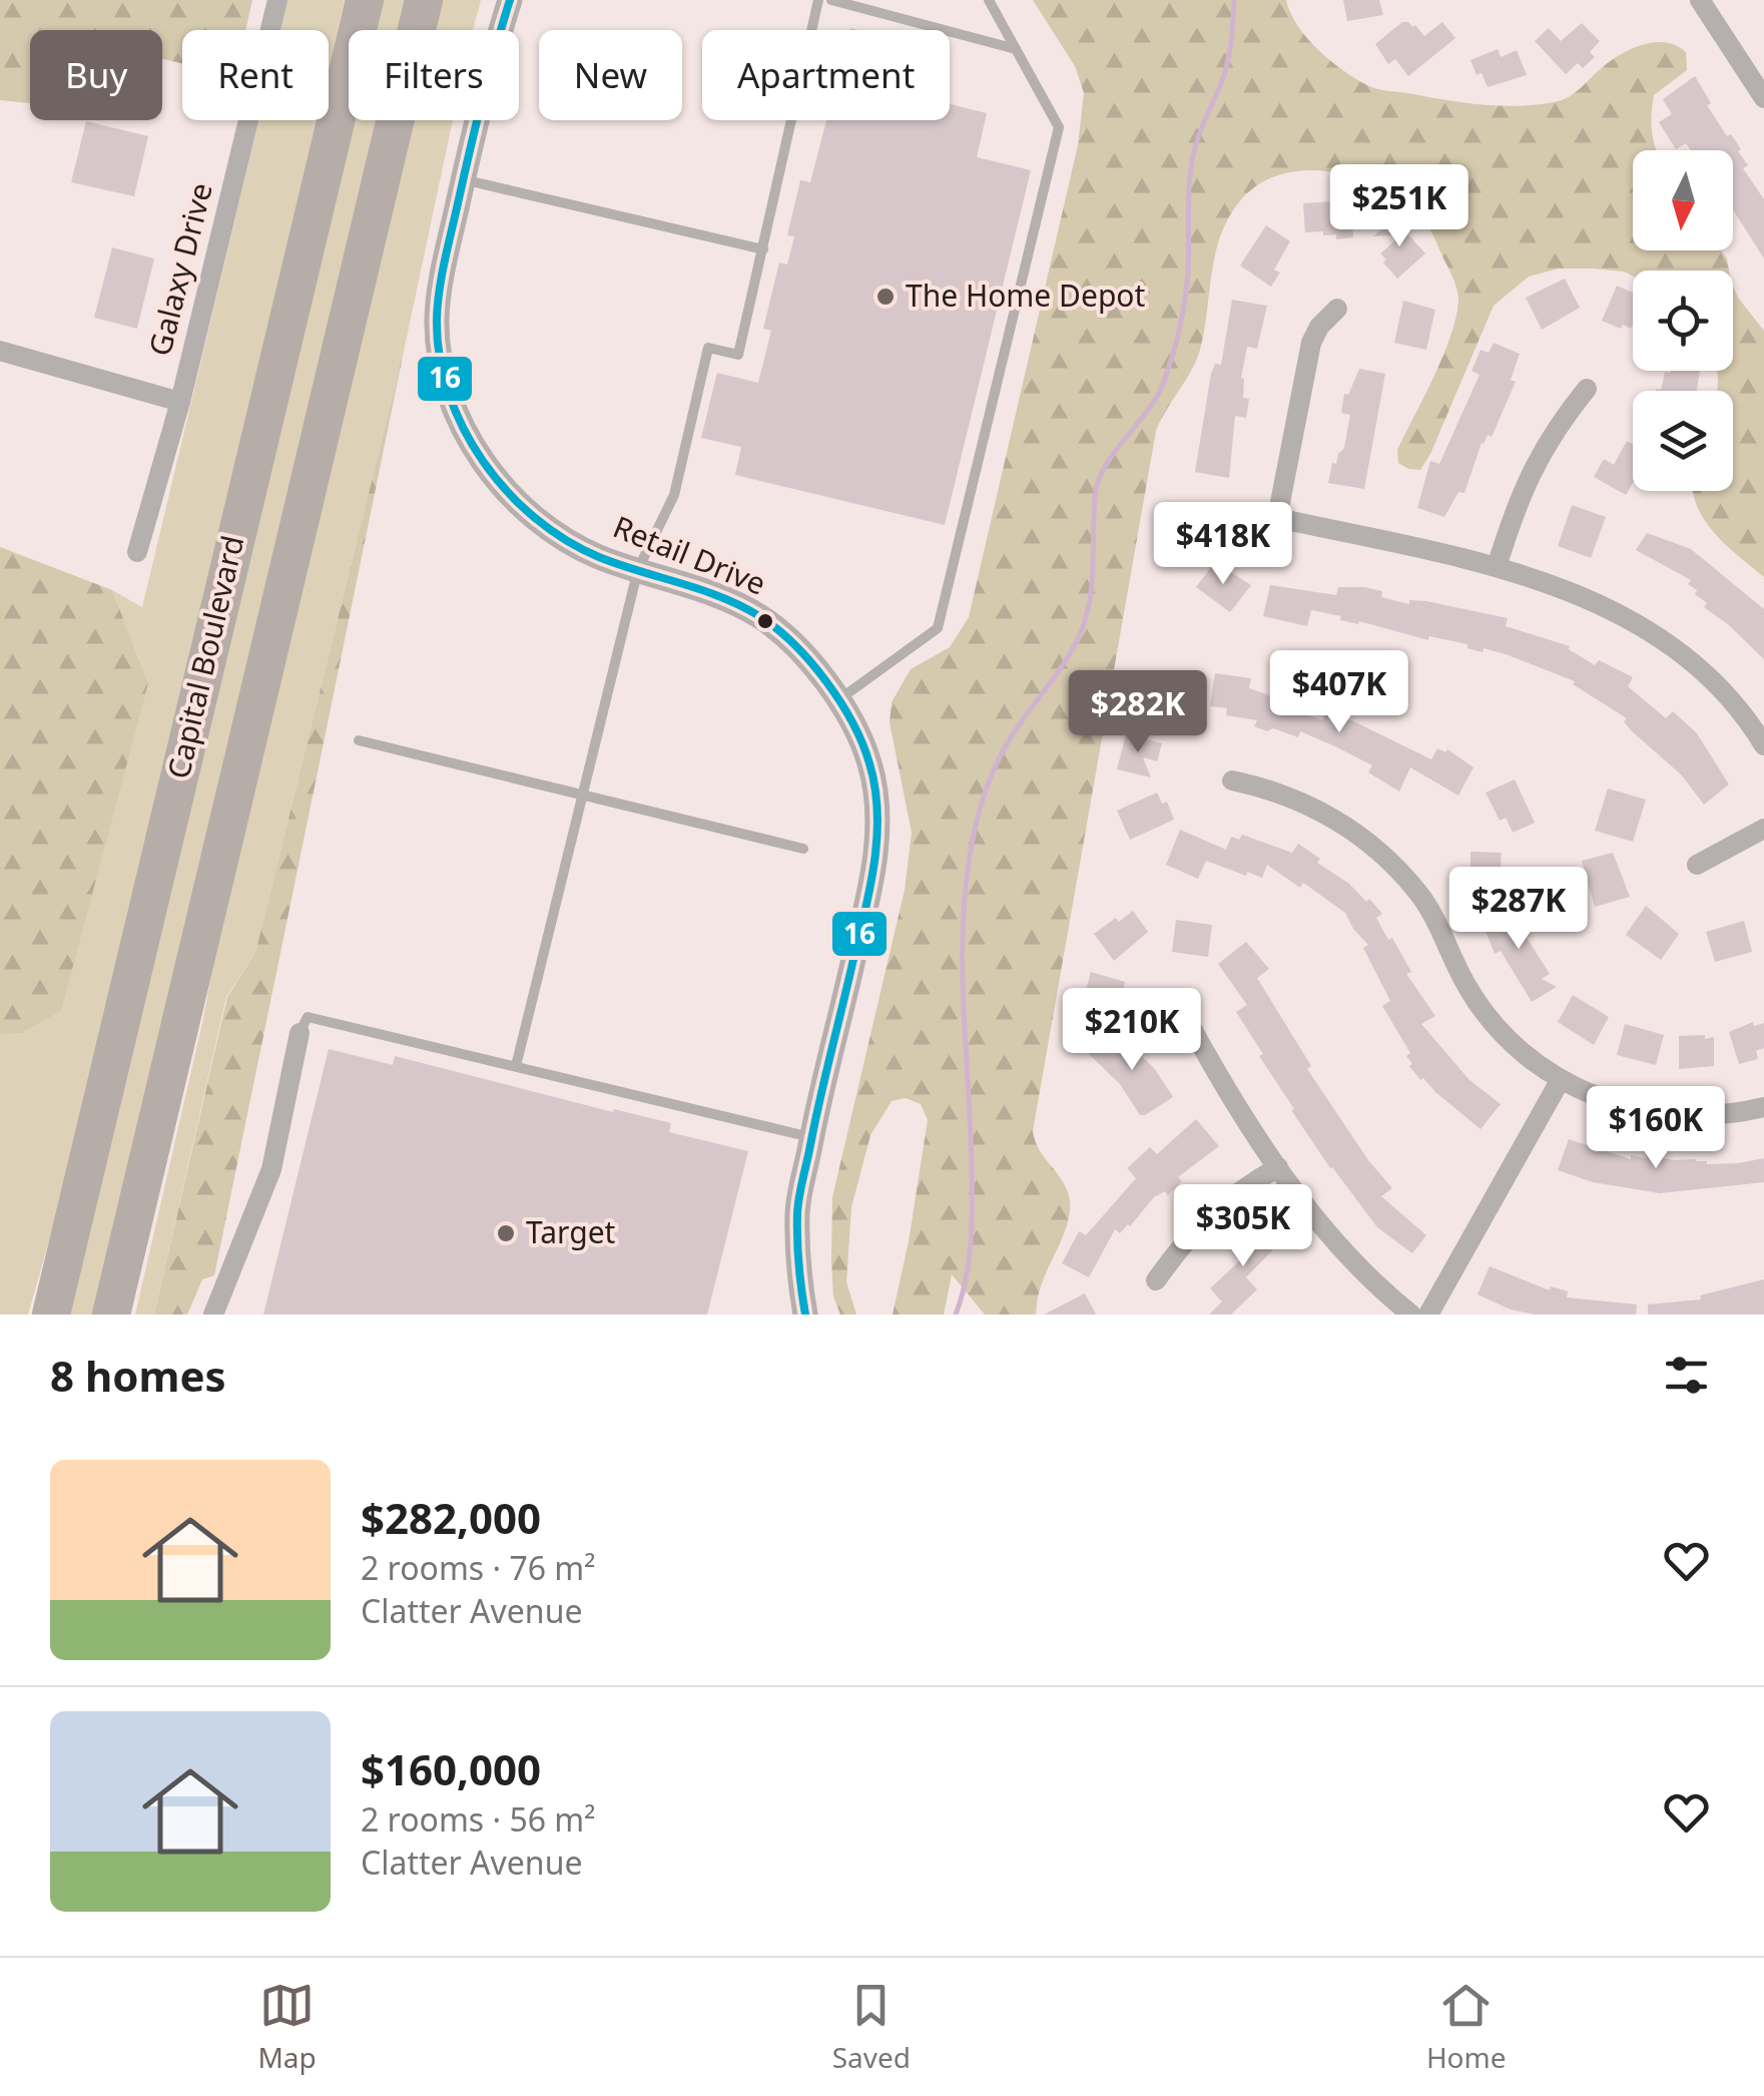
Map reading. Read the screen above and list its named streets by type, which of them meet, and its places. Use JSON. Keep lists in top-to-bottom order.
{
  "streets": {
    "highway": ["Capital Boulevard"],
    "street": ["Galaxy Drive", "Retail Drive"]
  },
  "places": ["The Home Depot", "Target"],
  "lines": ["transit line 16"],
  "north": "bottom",
  "page": {
    "chip": [
      "Buy",
      "Rent",
      "Filters",
      "New",
      "Apartment"
    ],
    "price": [
      "$251K",
      "$418K",
      "$407K",
      "$282K",
      "$287K",
      "$210K",
      "$160K",
      "$305K"
    ],
    "heading": "8 homes",
    "list": [
      {
        "name": "$282,000",
        "note": "2 rooms · 76 m² · Clatter Avenue"
      },
      {
        "name": "$160,000",
        "note": "2 rooms · 56 m² · Clatter Avenue"
      }
    ],
    "tabs": ["Map", "Saved", "Home"]
  }
}
